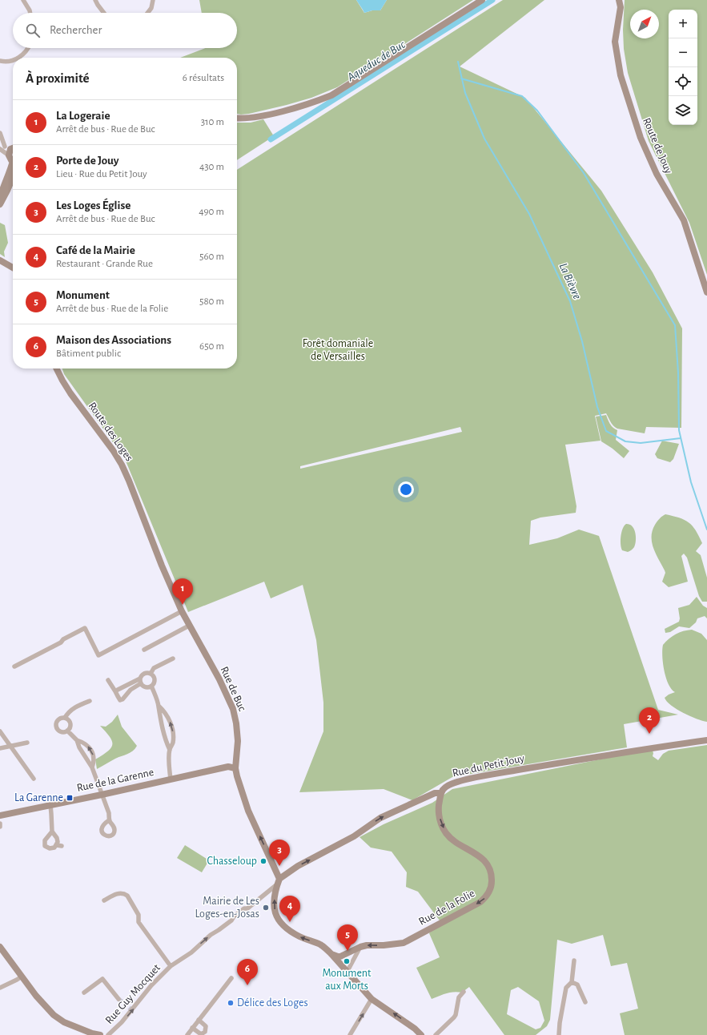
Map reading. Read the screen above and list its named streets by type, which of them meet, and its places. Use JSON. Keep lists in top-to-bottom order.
{
  "streets": {
    "street": [
      "Route de Jouy",
      "Route des Loges",
      "Rue de Buc",
      "Rue du Petit Jouy",
      "Rue de la Garenne",
      "Rue de la Folie",
      "Rue Guy Mocquet"
    ]
  },
  "crossings": [
    ["Route des Loges", "Rue de Buc"],
    ["Rue de Buc", "Rue du Petit Jouy"],
    ["Rue de Buc", "Rue de la Garenne"],
    ["Rue de Buc", "Rue Guy Mocquet"],
    ["Rue du Petit Jouy", "Rue de la Folie"],
    ["Rue du Petit Jouy", "Rue Guy Mocquet"]
  ],
  "one_way": ["Rue du Petit Jouy", "Rue Guy Mocquet"],
  "water": ["Aqueduc de Buc", "La Bièvre"],
  "parks": ["Forêt domaniale de Versailles"],
  "places": {
    "transit": ["La Garenne"],
    "other": [
      "Chasseloup",
      "Mairie de Les Loges-en-Josas",
      "Monument aux Morts",
      "Délice des Loges"
    ]
  },
  "north": "top right",
  "page": {
    "map_buttons": ["+", "−"],
    "search": "Rechercher",
    "heading": ["À proximité", "6 résultats"],
    "list": [
      {
        "mark": "1",
        "name": "La Logeraie",
        "note": "Arrêt de bus · Rue de Buc",
        "value": "310 m"
      },
      {
        "mark": "2",
        "name": "Porte de Jouy",
        "note": "Lieu · Rue du Petit Jouy",
        "value": "430 m"
      },
      {
        "mark": "3",
        "name": "Les Loges Église",
        "note": "Arrêt de bus · Rue de Buc",
        "value": "490 m"
      },
      {
        "mark": "4",
        "name": "Café de la Mairie",
        "note": "Restaurant · Grande Rue",
        "value": "560 m"
      },
      {
        "mark": "5",
        "name": "Monument",
        "note": "Arrêt de bus · Rue de la Folie",
        "value": "580 m"
      },
      {
        "mark": "6",
        "name": "Maison des Associations",
        "note": "Bâtiment public",
        "value": "650 m"
      }
    ],
    "pins": [
      "1",
      "2",
      "3",
      "4",
      "5",
      "6"
    ]
  }
}
